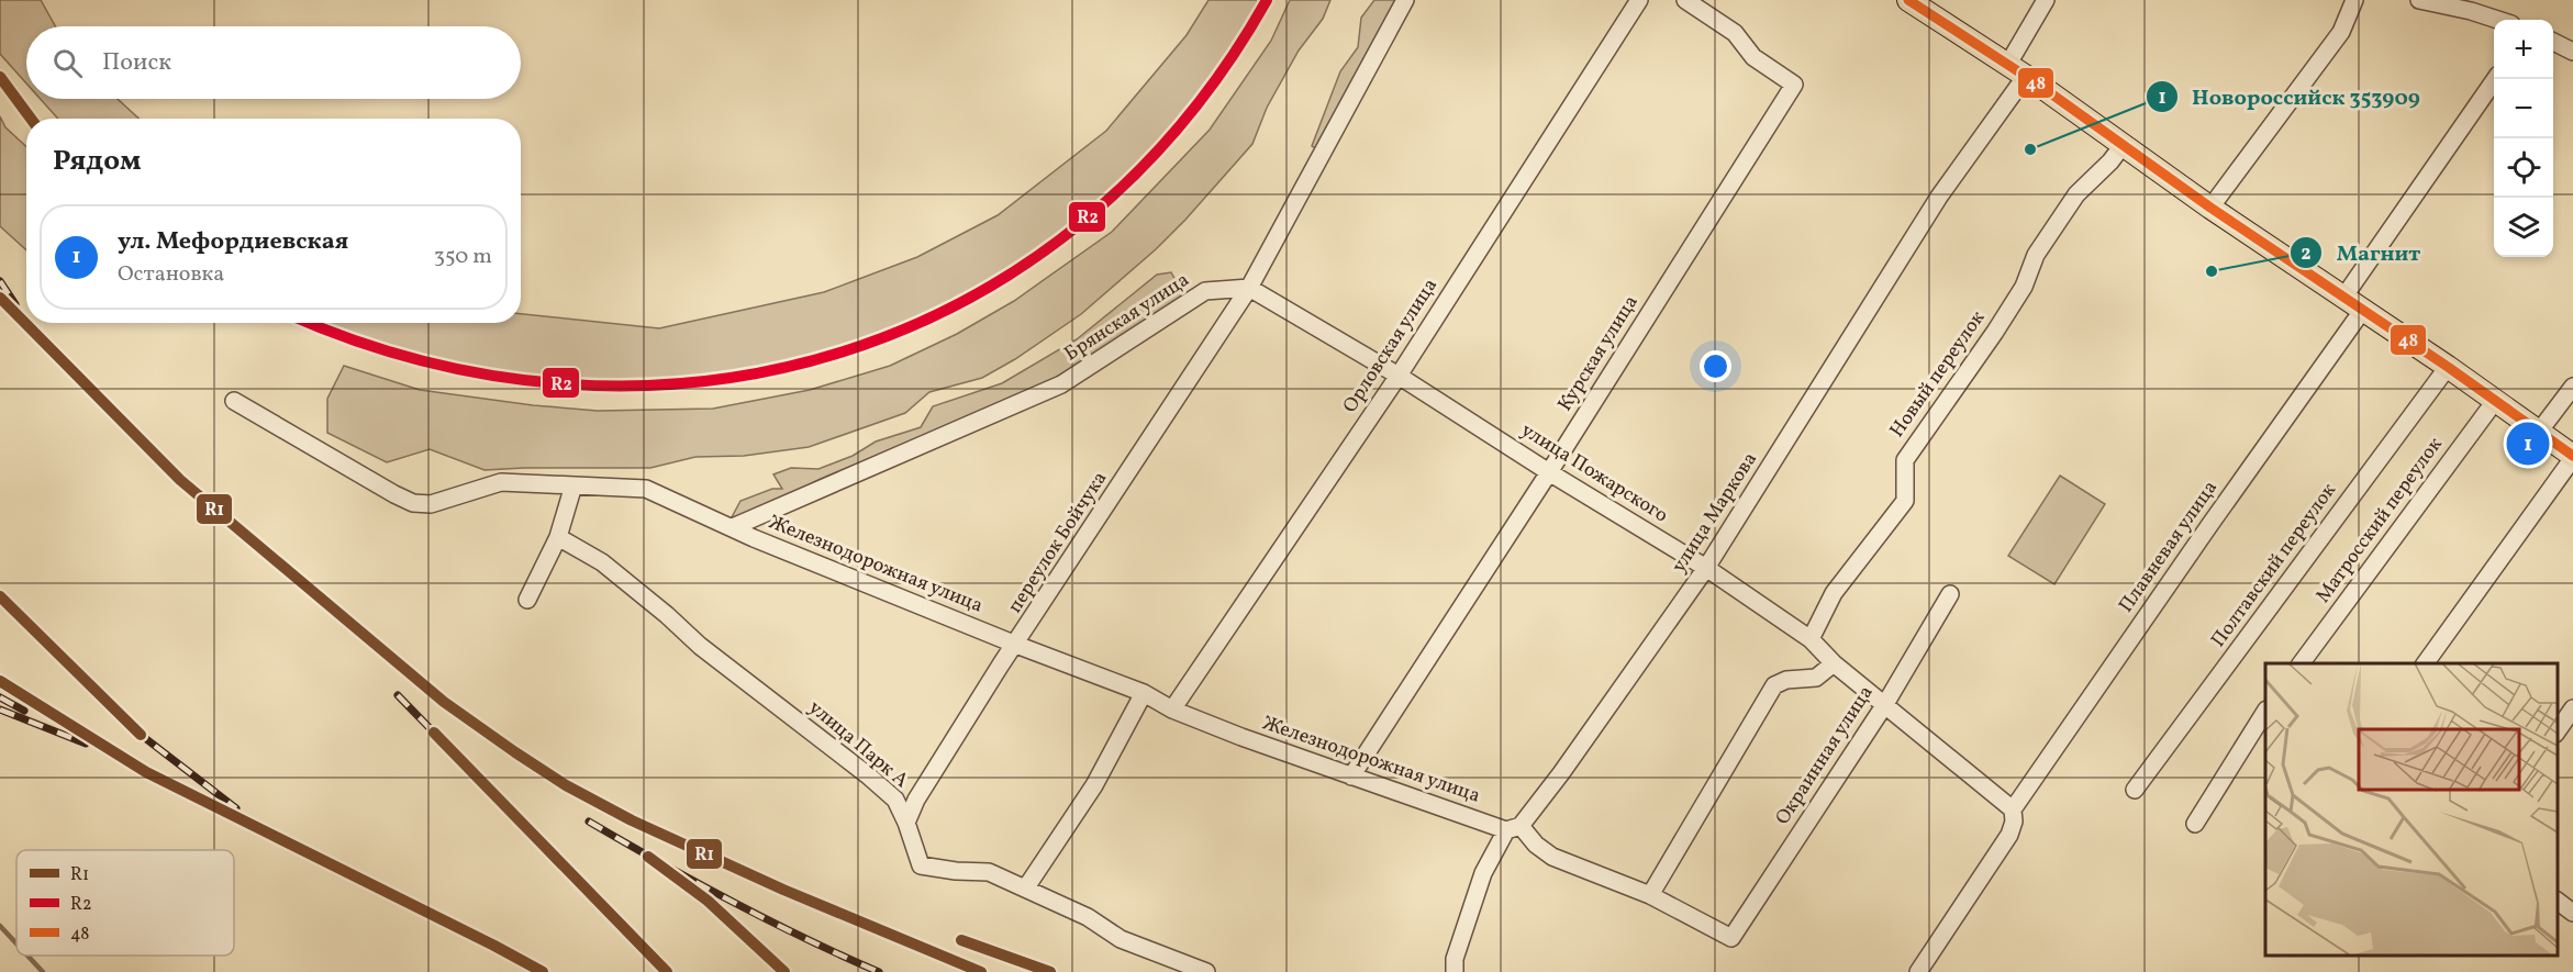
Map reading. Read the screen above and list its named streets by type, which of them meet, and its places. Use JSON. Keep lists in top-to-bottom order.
{
  "streets": {
    "street": [
      "Брянская улица",
      "Орловская улица",
      "Курская улица",
      "Новый переулок",
      "улица Пожарского",
      "улица Маркова",
      "Матросский переулок",
      "переулок Бойчука",
      "Плавневая улица",
      "Железнодорожная улица",
      "Полтавский переулок",
      "улица Парк А",
      "Окраинная улица"
    ]
  },
  "crossings": [
    ["Брянская улица", "улица Пожарского"],
    ["Брянская улица", "переулок Бойчука"],
    ["Брянская улица", "Железнодорожная улица"],
    ["Орловская улица", "улица Пожарского"],
    ["Орловская улица", "Железнодорожная улица"],
    ["Курская улица", "улица Пожарского"],
    ["Курская улица", "Железнодорожная улица"],
    ["Новый переулок", "улица Пожарского"],
    ["улица Пожарского", "улица Маркова"],
    ["улица Пожарского", "переулок Бойчука"],
    ["улица Пожарского", "Плавневая улица"],
    ["улица Пожарского", "Окраинная улица"],
    ["улица Маркова", "Железнодорожная улица"],
    ["переулок Бойчука", "Железнодорожная улица"],
    ["переулок Бойчука", "улица Парк А"],
    ["Железнодорожная улица", "Окраинная улица"]
  ],
  "places": ["Новороссийск 353909", "Магнит"],
  "lines": ["transit line R2", "transit line 48", "transit line R1"],
  "legend": ["R1", "R2", "48"],
  "page": {
    "map_buttons": ["+", "−"],
    "search": "Поиск",
    "heading": "Рядом",
    "list": [
      {
        "mark": "1",
        "name": "ул. Мефордиевская",
        "note": "Остановка",
        "value": "350 m"
      }
    ],
    "pins": "1"
  }
}
